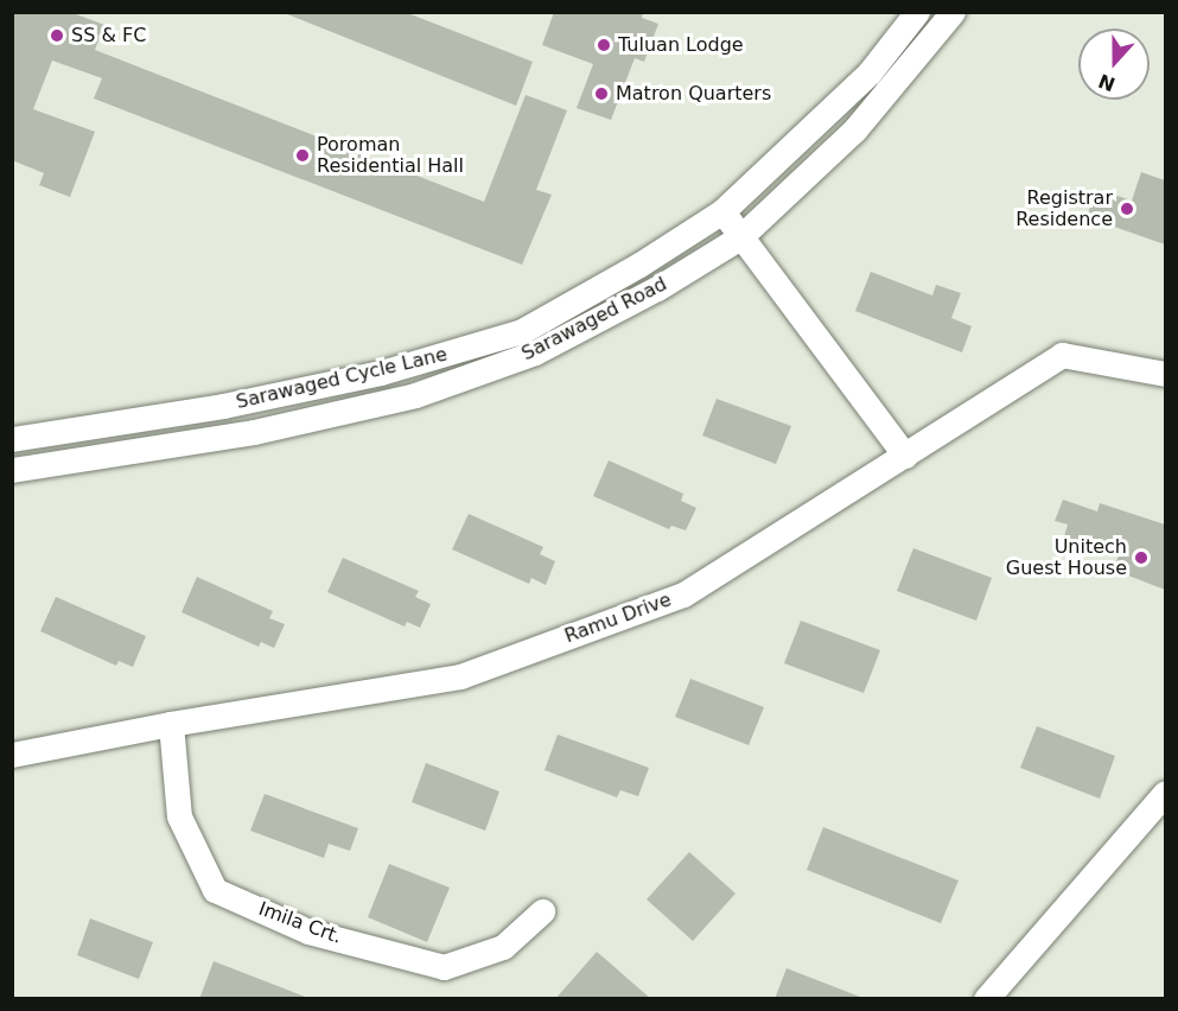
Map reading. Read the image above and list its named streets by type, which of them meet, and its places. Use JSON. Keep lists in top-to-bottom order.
{
  "streets": {
    "street": [
      "Sarawaged Road",
      "Sarawaged Cycle Lane",
      "Ramu Drive",
      "Imila Crt."
    ]
  },
  "crossings": [
    ["Ramu Drive", "Imila Crt."]
  ],
  "places": [
    "SS & FC",
    "Tuluan Lodge",
    "Matron Quarters",
    "Poroman Residential Hall",
    "Registrar Residence",
    "Unitech Guest House"
  ],
  "north": "bottom"
}
